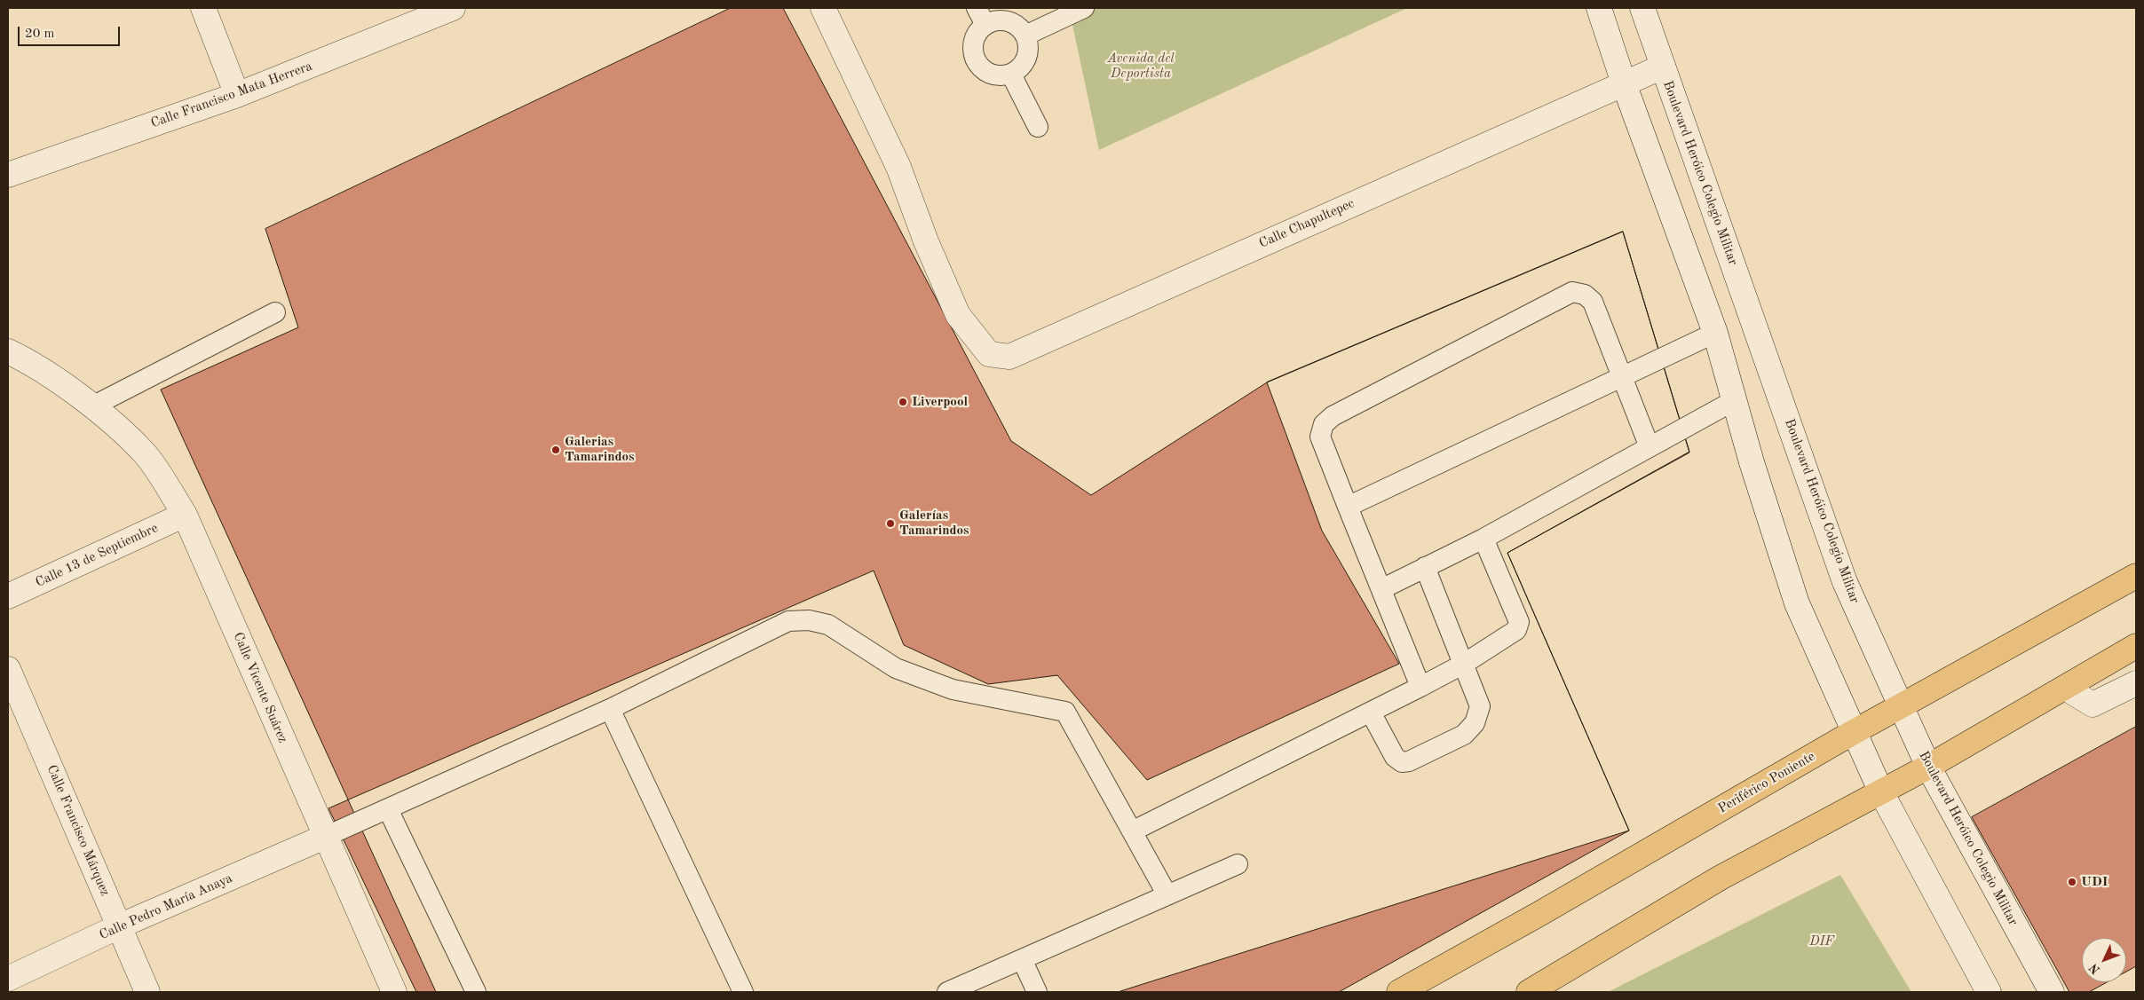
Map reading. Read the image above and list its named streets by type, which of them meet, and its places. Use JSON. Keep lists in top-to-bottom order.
{
  "streets": {
    "main road": ["Periférico Poniente"],
    "street": [
      "Calle Francisco Mata Herrera",
      "Boulevard Heróico Colegio Militar",
      "Calle Chapultepec",
      "Calle 13 de Septiembre",
      "Calle Vicente Suárez",
      "Calle Francisco Márquez",
      "Calle Pedro María Anaya"
    ]
  },
  "crossings": [
    ["Boulevard Heróico Colegio Militar", "Calle Chapultepec"],
    ["Boulevard Heróico Colegio Militar", "Periférico Poniente"],
    ["Calle 13 de Septiembre", "Calle Vicente Suárez"],
    ["Calle Vicente Suárez", "Calle Pedro María Anaya"],
    ["Calle Francisco Márquez", "Calle Pedro María Anaya"]
  ],
  "parks": ["Avenida del Deportista", "DIF"],
  "places": [
    "Liverpool",
    "Galerias Tamarindos",
    "Galerías Tamarindos",
    "UDI"
  ],
  "scale_bar": "20 m",
  "north": "bottom left"
}
